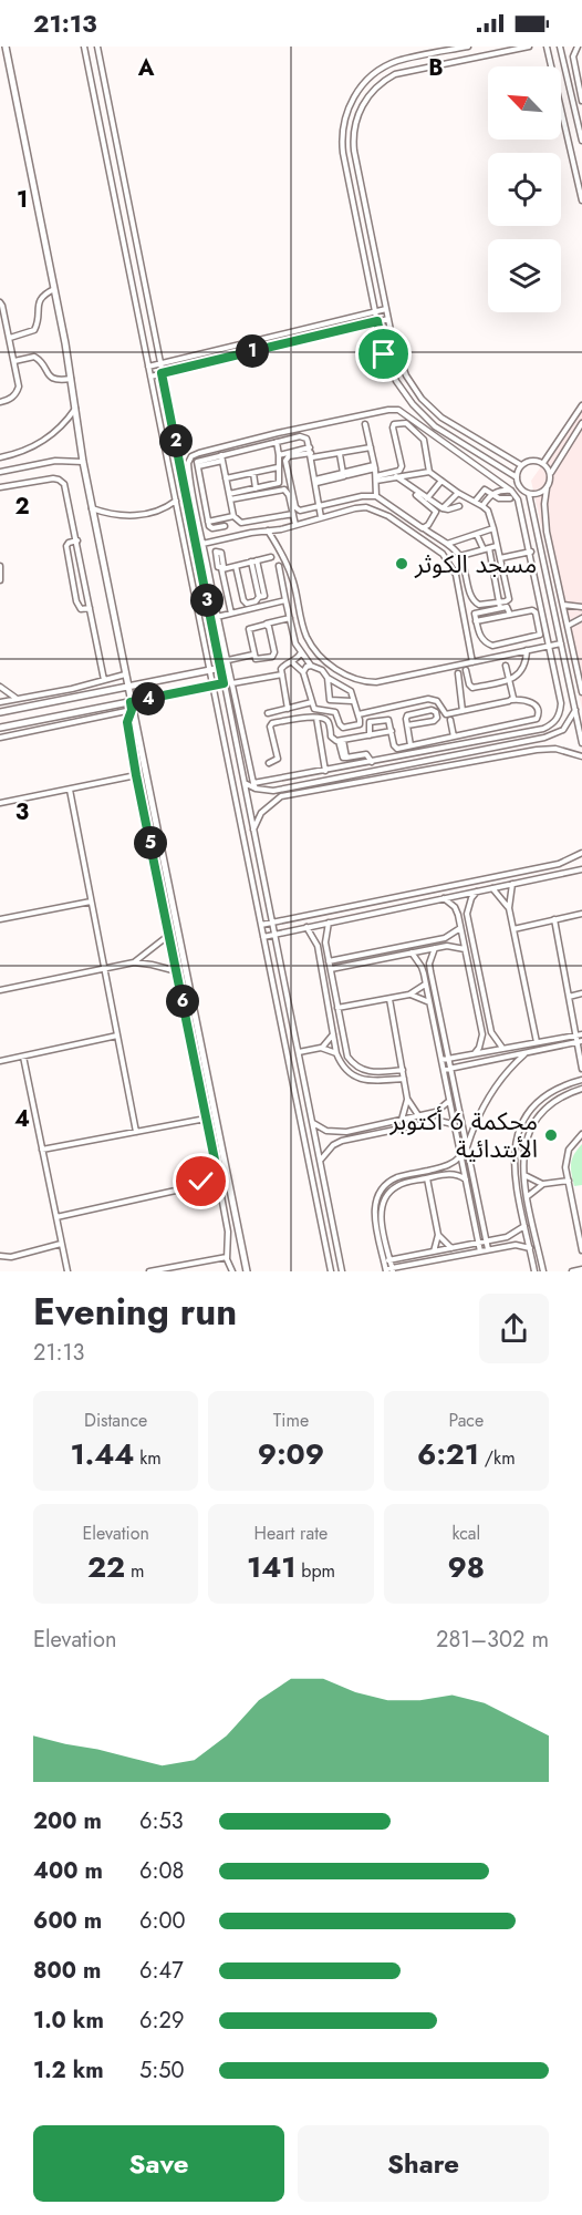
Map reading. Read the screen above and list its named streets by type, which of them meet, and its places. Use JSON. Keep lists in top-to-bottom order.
{
  "places": ["مسجد الكوثر", "محكمة 6 أكتوبر الأبتدائية"],
  "north": "top left",
  "page": {
    "status": "21:13",
    "pins": [
      "1",
      "2",
      "3",
      "4",
      "5",
      "6"
    ],
    "heading": ["Evening run", "21:13"],
    "stats": [
      ["Distance", "1.44 km"],
      ["Time", "9:09"],
      ["Pace", "6:21 /km"],
      ["Elevation", "22 m"],
      ["Heart rate", "141 bpm"],
      ["kcal", "98"]
    ],
    "chart": ["Elevation", "281–302 m"],
    "list": [
      {
        "name": "200 m",
        "note": "6:53"
      },
      {
        "name": "400 m",
        "note": "6:08"
      },
      {
        "name": "600 m",
        "note": "6:00"
      },
      {
        "name": "800 m",
        "note": "6:47"
      },
      {
        "name": "1.0 km",
        "note": "6:29"
      },
      {
        "name": "1.2 km",
        "note": "5:50"
      }
    ],
    "buttons": ["Save", "Share"]
  },
  "grid": {
    "columns": ["A", "B"],
    "rows": [
      "1",
      "2",
      "3",
      "4"
    ]
  }
}
